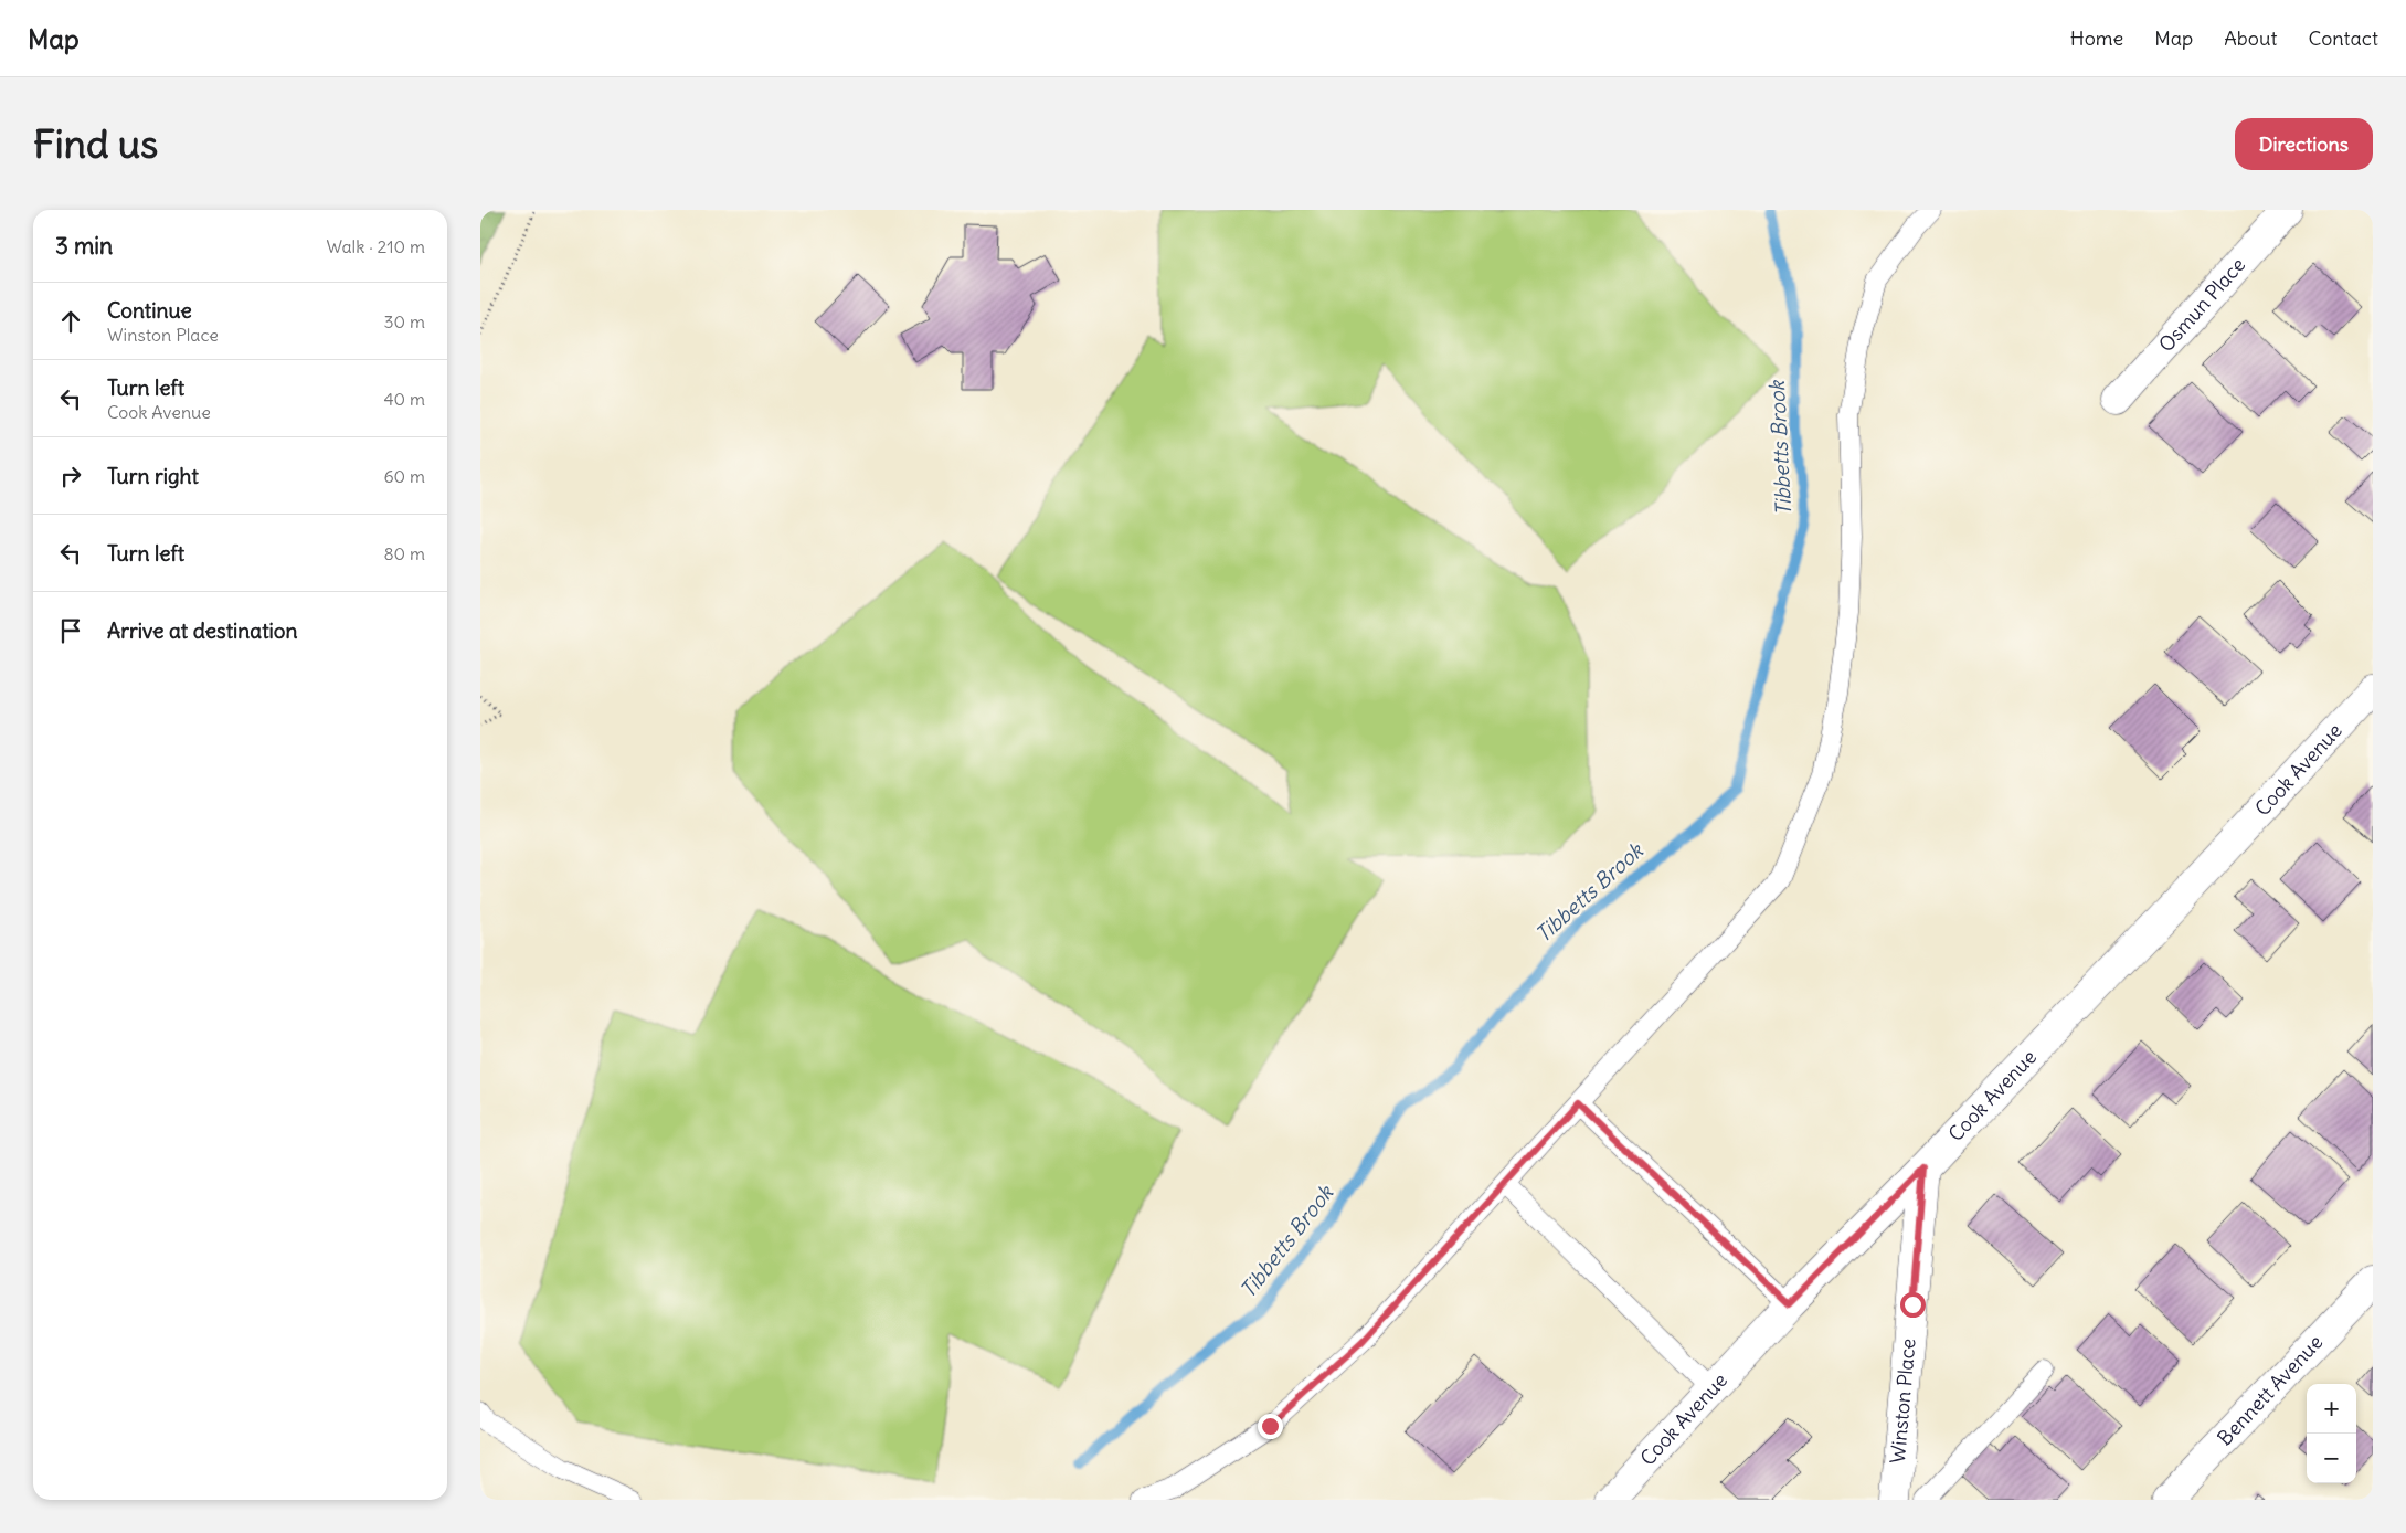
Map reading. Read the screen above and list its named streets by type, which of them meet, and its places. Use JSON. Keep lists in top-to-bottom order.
{
  "streets": {
    "street": [
      "Osmun Place",
      "Cook Avenue",
      "Bennett Avenue",
      "Winston Place"
    ]
  },
  "crossings": [
    ["Cook Avenue", "Winston Place"]
  ],
  "water": ["Tibbetts Brook"],
  "page": {
    "header": "Map",
    "nav": [
      "Home",
      "Map",
      "About",
      "Contact"
    ],
    "buttons": "Directions",
    "title": "Find us",
    "heading": ["3 min", "Walk · 210 m"],
    "list": [
      ["Continue", "Winston Place", "30 m"],
      ["Turn left", "Cook Avenue", "40 m"],
      ["Turn right", "60 m"],
      ["Turn left", "80 m"],
      "Arrive at destination"
    ],
    "map_buttons": ["+", "−"]
  }
}
